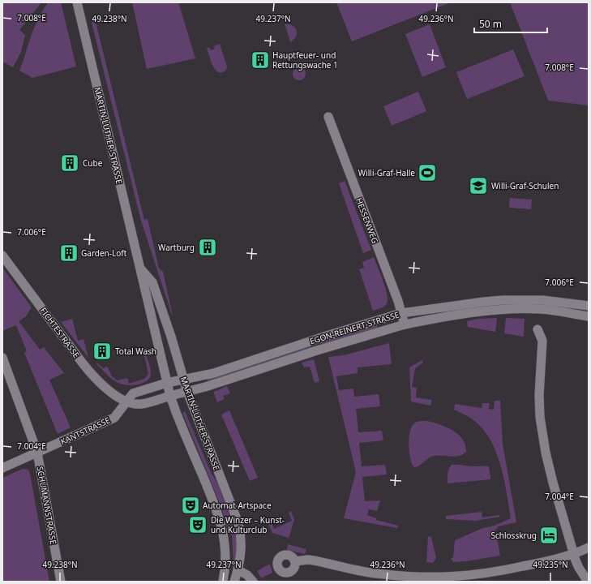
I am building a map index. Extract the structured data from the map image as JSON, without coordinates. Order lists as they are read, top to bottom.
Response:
{
  "streets": {
    "main road": [
      "MARTIN-LUTHER-STRASSE",
      "HESSENWEG",
      "EGON-REINERT-STRASSE",
      "FICHTESTRASSE",
      "KANTSTRASSE",
      "SCHUMANNSTRASSE"
    ]
  },
  "crossings": [
    ["MARTIN-LUTHER-STRASSE", "EGON-REINERT-STRASSE"],
    ["MARTIN-LUTHER-STRASSE", "FICHTESTRASSE"],
    ["HESSENWEG", "EGON-REINERT-STRASSE"],
    ["EGON-REINERT-STRASSE", "FICHTESTRASSE"],
    ["FICHTESTRASSE", "KANTSTRASSE"],
    ["KANTSTRASSE", "SCHUMANNSTRASSE"]
  ],
  "places": {
    "building": [
      "Hauptfeuer- und Rettungswache 1",
      "Cube",
      "Wartburg",
      "Garden-Loft",
      "Total Wash"
    ],
    "sports": ["Willi-Graf-Halle"],
    "school or university": ["Willi-Graf-Schulen"],
    "theatre": ["Automat Artspace", "Die Winzer – Kunst- und Kulturclub"],
    "hotel": ["Schlosskrug"]
  },
  "scale_bar": "50 m",
  "coordinates": [
    "7.008°E",
    "49.238°N",
    "49.237°N",
    "49.236°N",
    "7.006°E",
    "7.004°E",
    "49.235°N"
  ]
}
